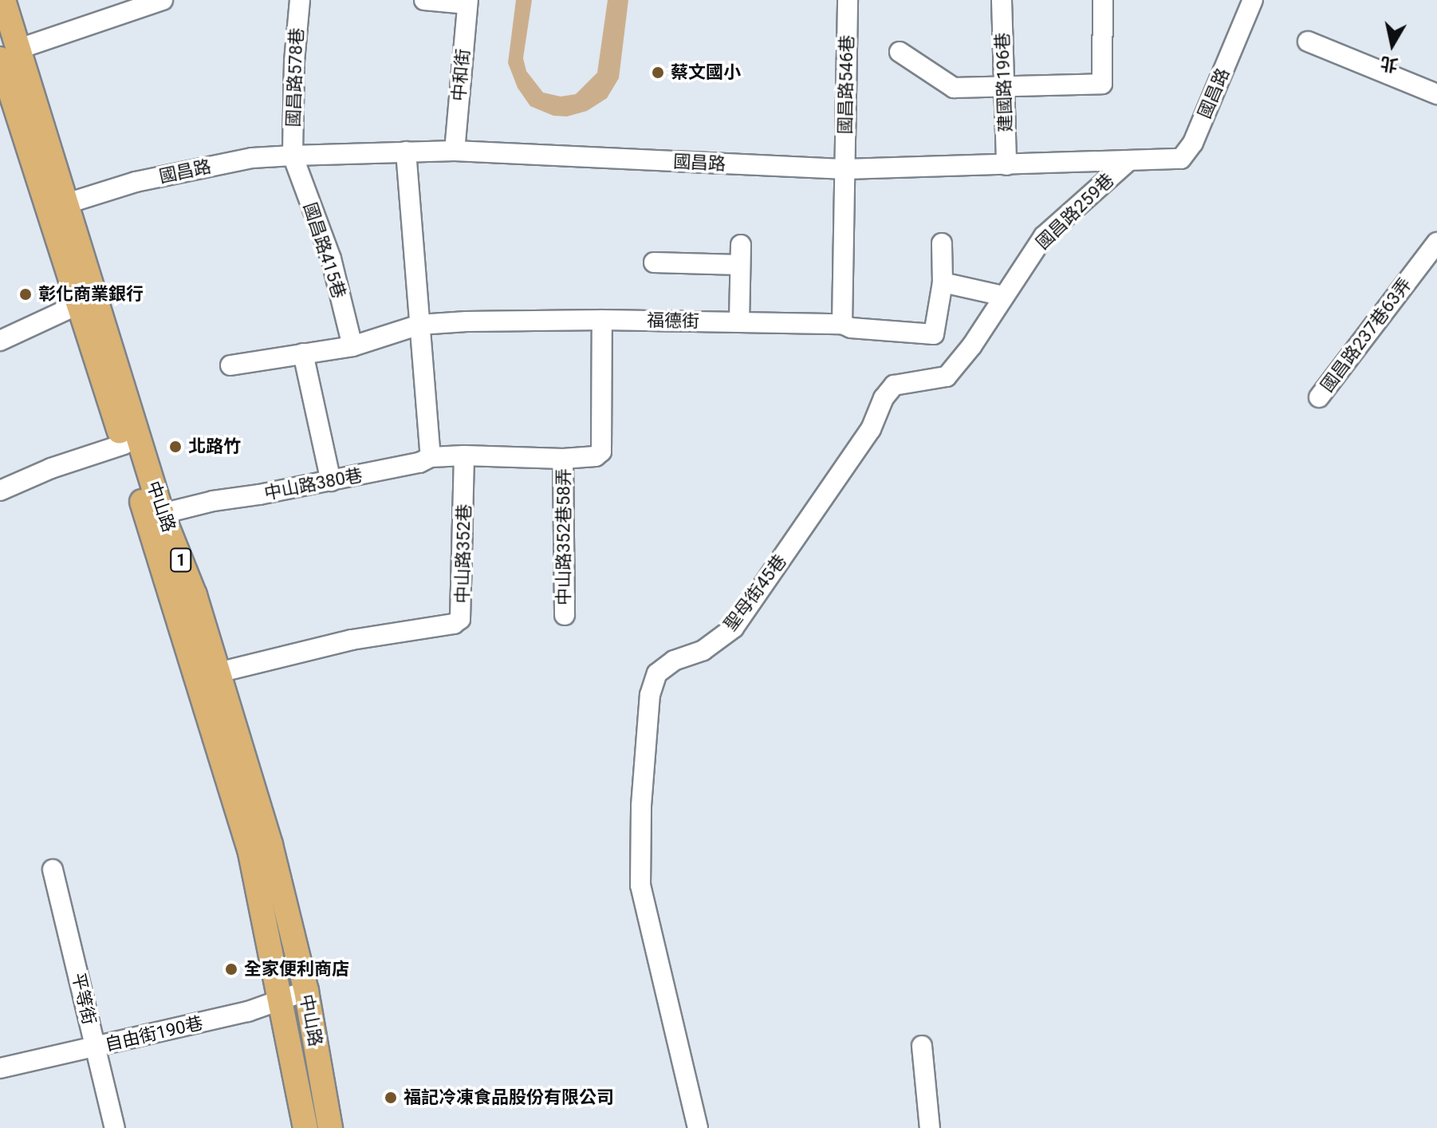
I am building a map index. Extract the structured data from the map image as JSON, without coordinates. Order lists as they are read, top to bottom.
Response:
{
  "streets": {
    "main road": ["中山路", "1"],
    "street": [
      "中和街",
      "國昌路578巷",
      "建國路196巷",
      "國昌路546巷",
      "國昌路",
      "國昌路259巷",
      "國昌路415巷",
      "福德街",
      "國昌路237巷63弄",
      "中山路380巷",
      "中山路352巷58弄",
      "中山路352巷",
      "聖母街45巷",
      "平等街",
      "自由街190巷"
    ]
  },
  "crossings": [
    ["中和街", "國昌路"],
    ["國昌路578巷", "國昌路"],
    ["國昌路578巷", "國昌路415巷"],
    ["建國路196巷", "國昌路"],
    ["國昌路546巷", "國昌路"],
    ["國昌路", "國昌路259巷"],
    ["國昌路", "國昌路415巷"],
    ["國昌路", "中山路"],
    ["國昌路259巷", "聖母街45巷"],
    ["國昌路415巷", "福德街"],
    ["中山路380巷", "中山路"],
    ["中山路380巷", "中山路352巷"],
    ["中山路", "中山路352巷"],
    ["中山路", "自由街190巷"],
    ["平等街", "自由街190巷"]
  ],
  "places": [
    "蔡文國小",
    "彰化商業銀行",
    "北路竹",
    "全家便利商店",
    "福記冷凍食品股份有限公司"
  ],
  "north": "bottom"
}
